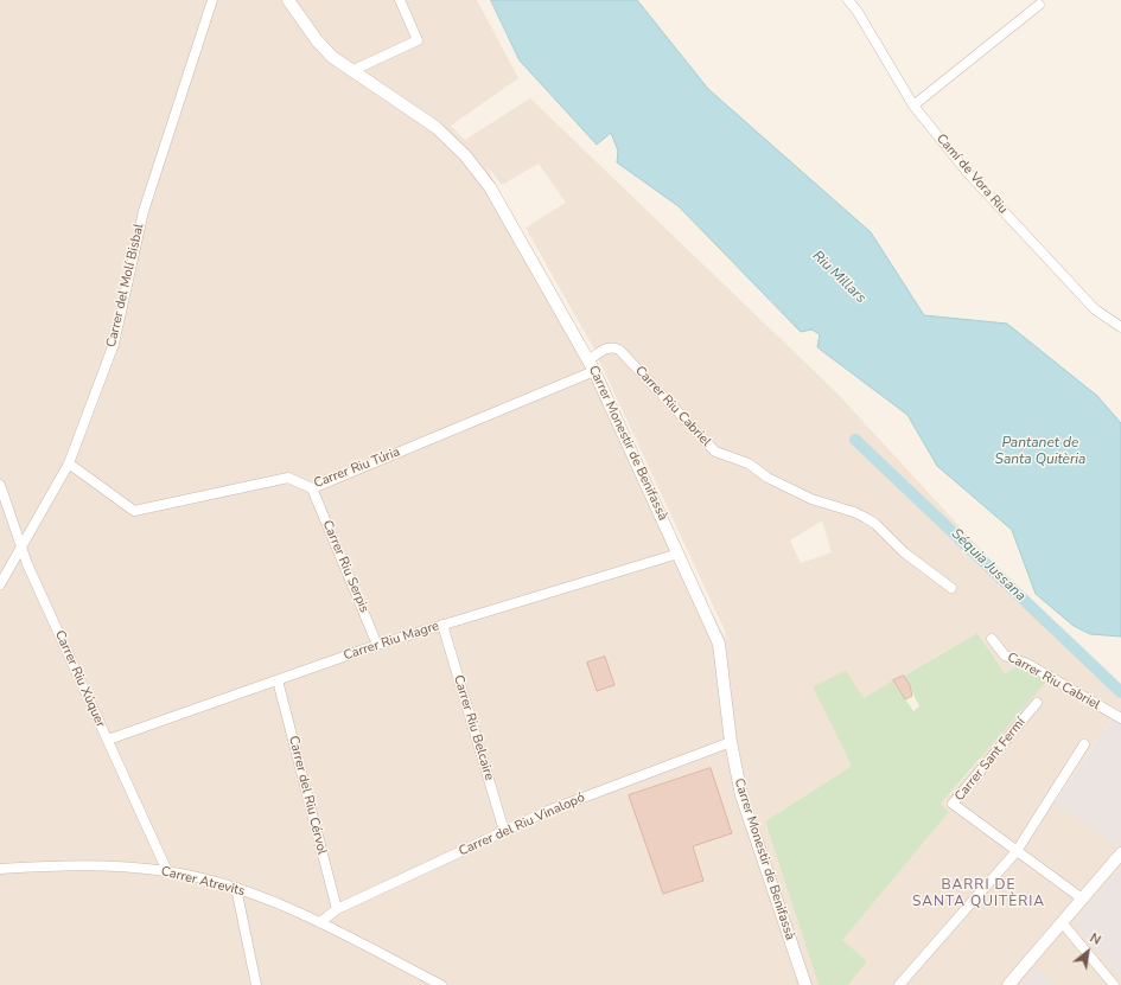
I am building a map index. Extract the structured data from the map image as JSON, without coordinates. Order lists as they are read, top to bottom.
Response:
{
  "streets": {
    "street": [
      "Camí de Vora Riu",
      "Carrer del Molí Bisbal",
      "Carrer Riu Cabriel",
      "Carrer Monestir de Benifassà",
      "Carrer Riu Túria",
      "Carrer Riu Serpis",
      "Carrer Riu Magre",
      "Carrer Riu Xúquer",
      "Carrer Riu Belcaire",
      "Carrer Sant Fermí",
      "Carrer del Riu Cérvol",
      "Carrer del Riu Vinalopó",
      "Carrer Atrevits"
    ]
  },
  "crossings": [
    ["Carrer del Molí Bisbal", "Carrer Riu Túria"],
    ["Carrer del Molí Bisbal", "Carrer Riu Xúquer"],
    ["Carrer Riu Cabriel", "Carrer Monestir de Benifassà"],
    ["Carrer Riu Cabriel", "Carrer Riu Túria"],
    ["Carrer Monestir de Benifassà", "Carrer Riu Túria"],
    ["Carrer Monestir de Benifassà", "Carrer Riu Magre"],
    ["Carrer Monestir de Benifassà", "Carrer del Riu Vinalopó"],
    ["Carrer Riu Túria", "Carrer Riu Serpis"],
    ["Carrer Riu Serpis", "Carrer Riu Magre"],
    ["Carrer Riu Magre", "Carrer Riu Xúquer"],
    ["Carrer Riu Magre", "Carrer Riu Belcaire"],
    ["Carrer Riu Magre", "Carrer del Riu Cérvol"],
    ["Carrer Riu Xúquer", "Carrer Atrevits"],
    ["Carrer Riu Belcaire", "Carrer del Riu Vinalopó"],
    ["Carrer del Riu Cérvol", "Carrer del Riu Vinalopó"],
    ["Carrer del Riu Vinalopó", "Carrer Atrevits"]
  ],
  "districts": ["BARRI DE SANTA QUITÈRIA"],
  "water": ["Riu Millars", "Pantanet de Santa Quitèria", "Séquia Jussana"],
  "north": "top right"
}
